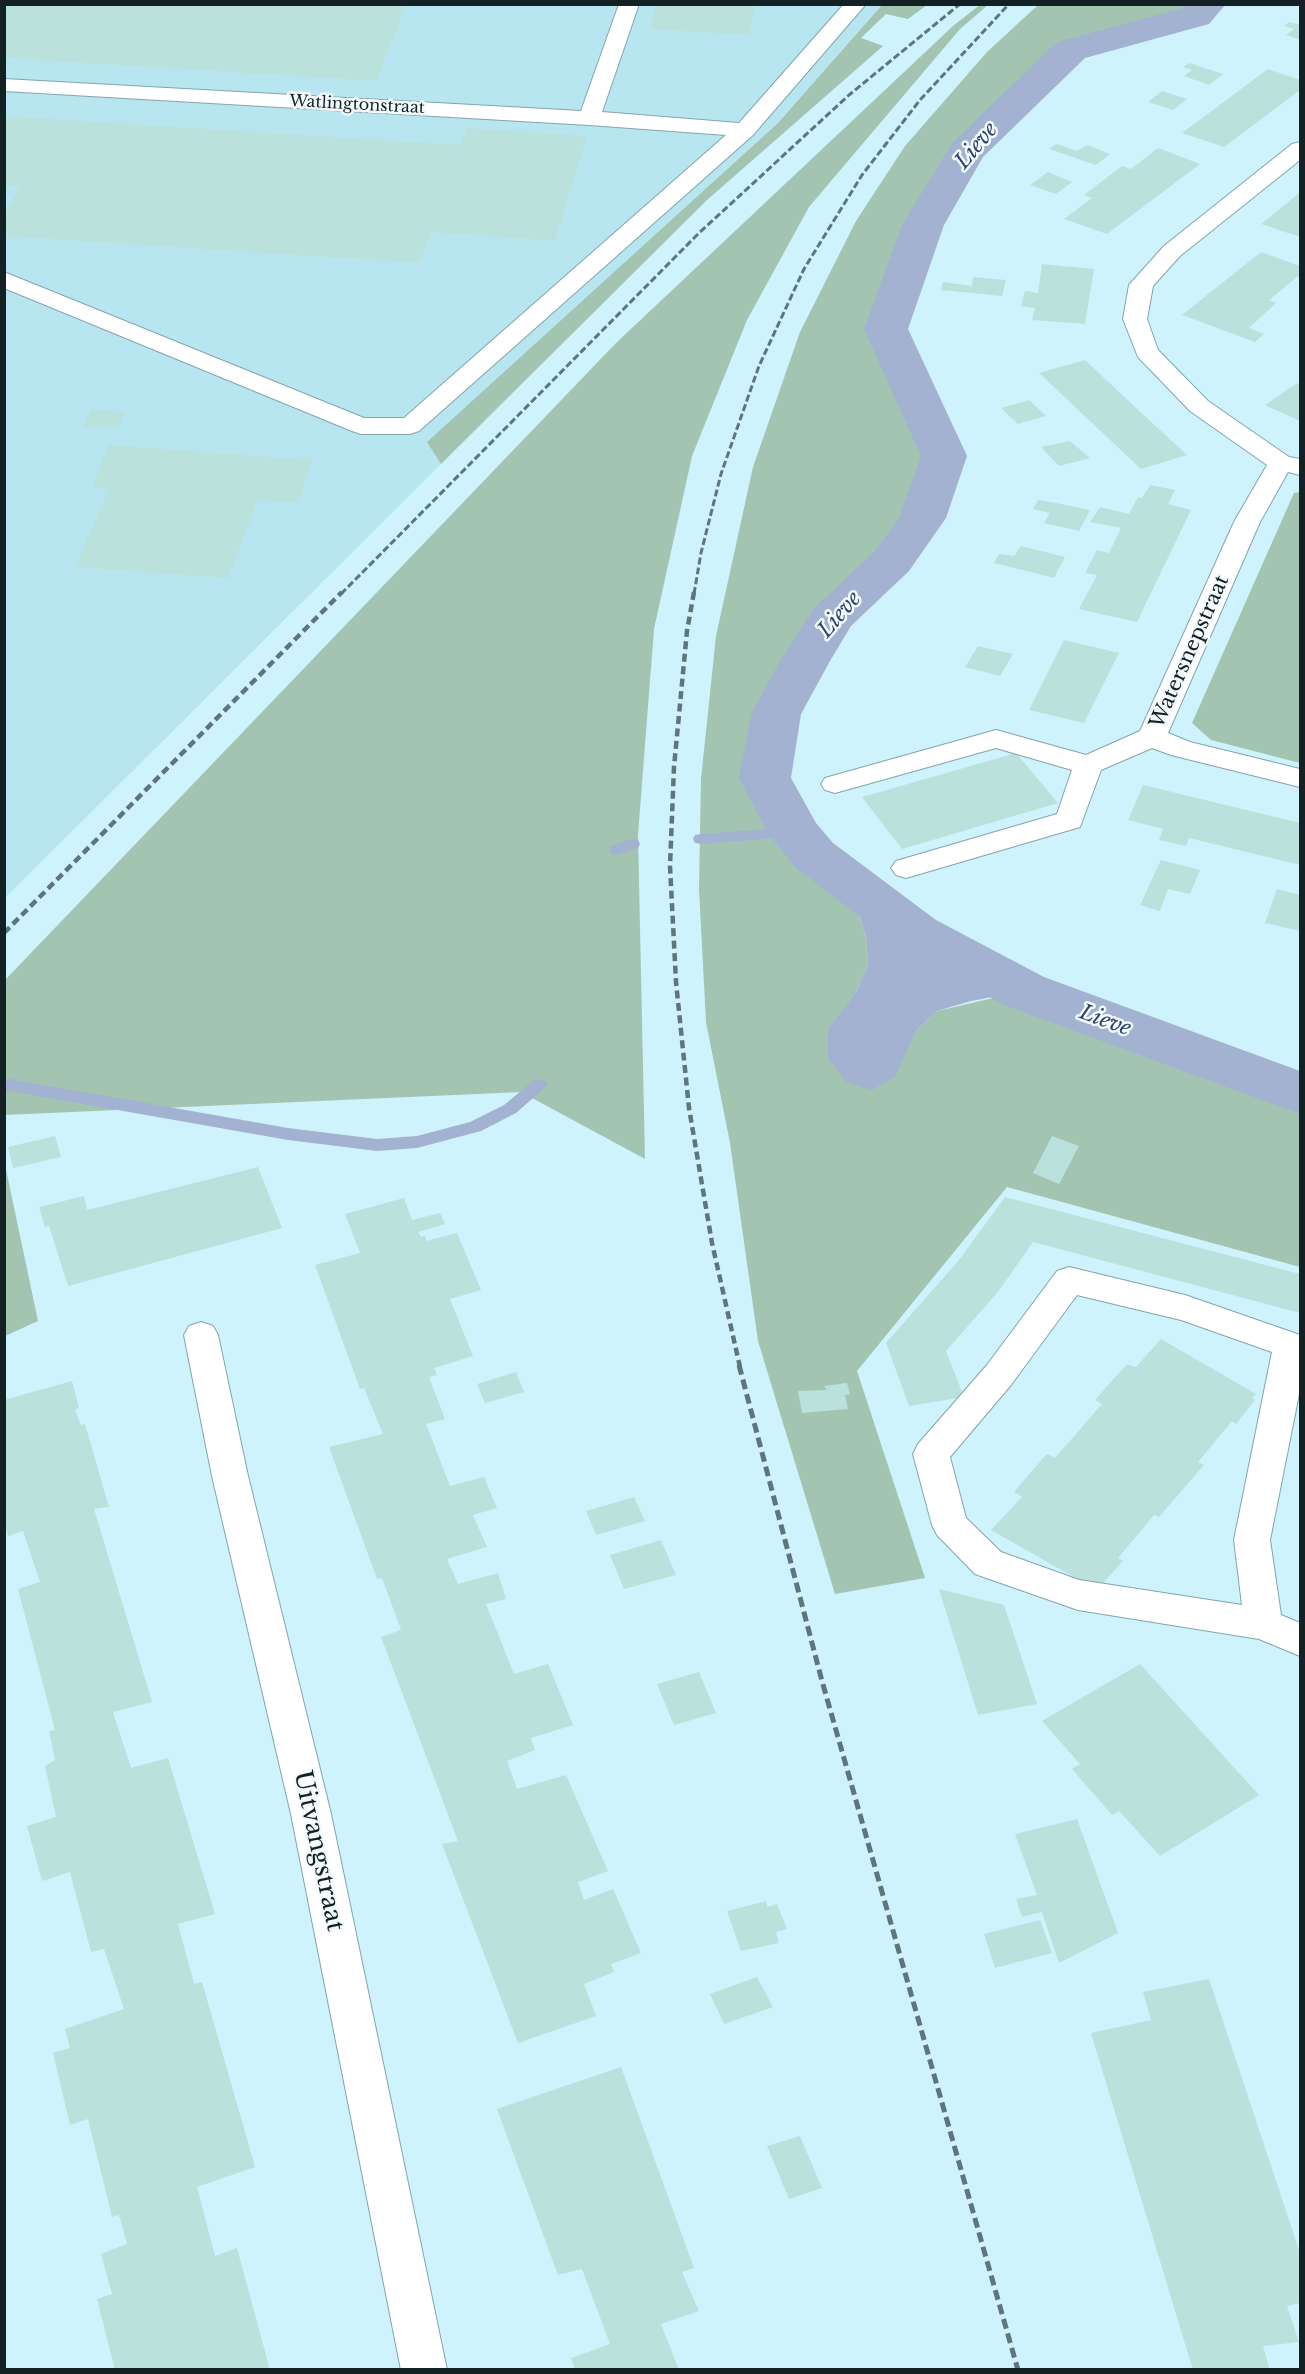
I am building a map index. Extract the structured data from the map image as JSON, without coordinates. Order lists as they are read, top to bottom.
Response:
{
  "streets": {
    "street": ["Watlingtonstraat", "Watersnepstraat", "Uitvangstraat"]
  },
  "water": ["Lieve"]
}
